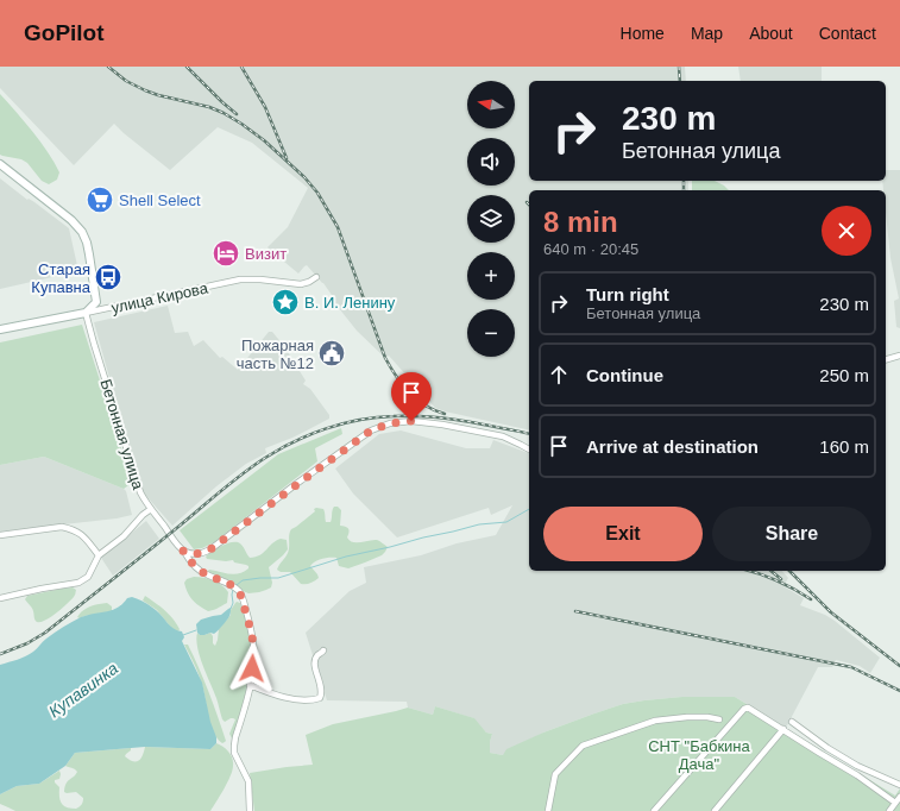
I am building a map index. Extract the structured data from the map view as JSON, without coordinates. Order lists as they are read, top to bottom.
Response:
{
  "streets": {
    "street": ["улица Кирова", "Бетонная улица"]
  },
  "crossings": [
    ["улица Кирова", "Бетонная улица"]
  ],
  "water": ["Купавинка"],
  "parks": ["СНТ \"Бабкина Дача\""],
  "places": {
    "supermarket": ["Shell Select"],
    "hotel": ["Визит"],
    "bus stop": ["Старая Купавна"],
    "place": ["В. И. Ленину"],
    "public building": ["Пожарная часть №12"]
  },
  "north": "left",
  "page": {
    "header": "GoPilot",
    "nav": [
      "Home",
      "Map",
      "About",
      "Contact"
    ],
    "map_buttons": ["+", "−"],
    "turn": ["230 m", "Бетонная улица"],
    "heading": ["8 min", "640 m · 20:45"],
    "list": [
      {
        "name": "Turn right",
        "note": "Бетонная улица",
        "value": "230 m"
      },
      {
        "name": "Continue",
        "value": "250 m"
      },
      {
        "name": "Arrive at destination",
        "value": "160 m"
      }
    ],
    "buttons": ["Exit", "Share"]
  }
}
